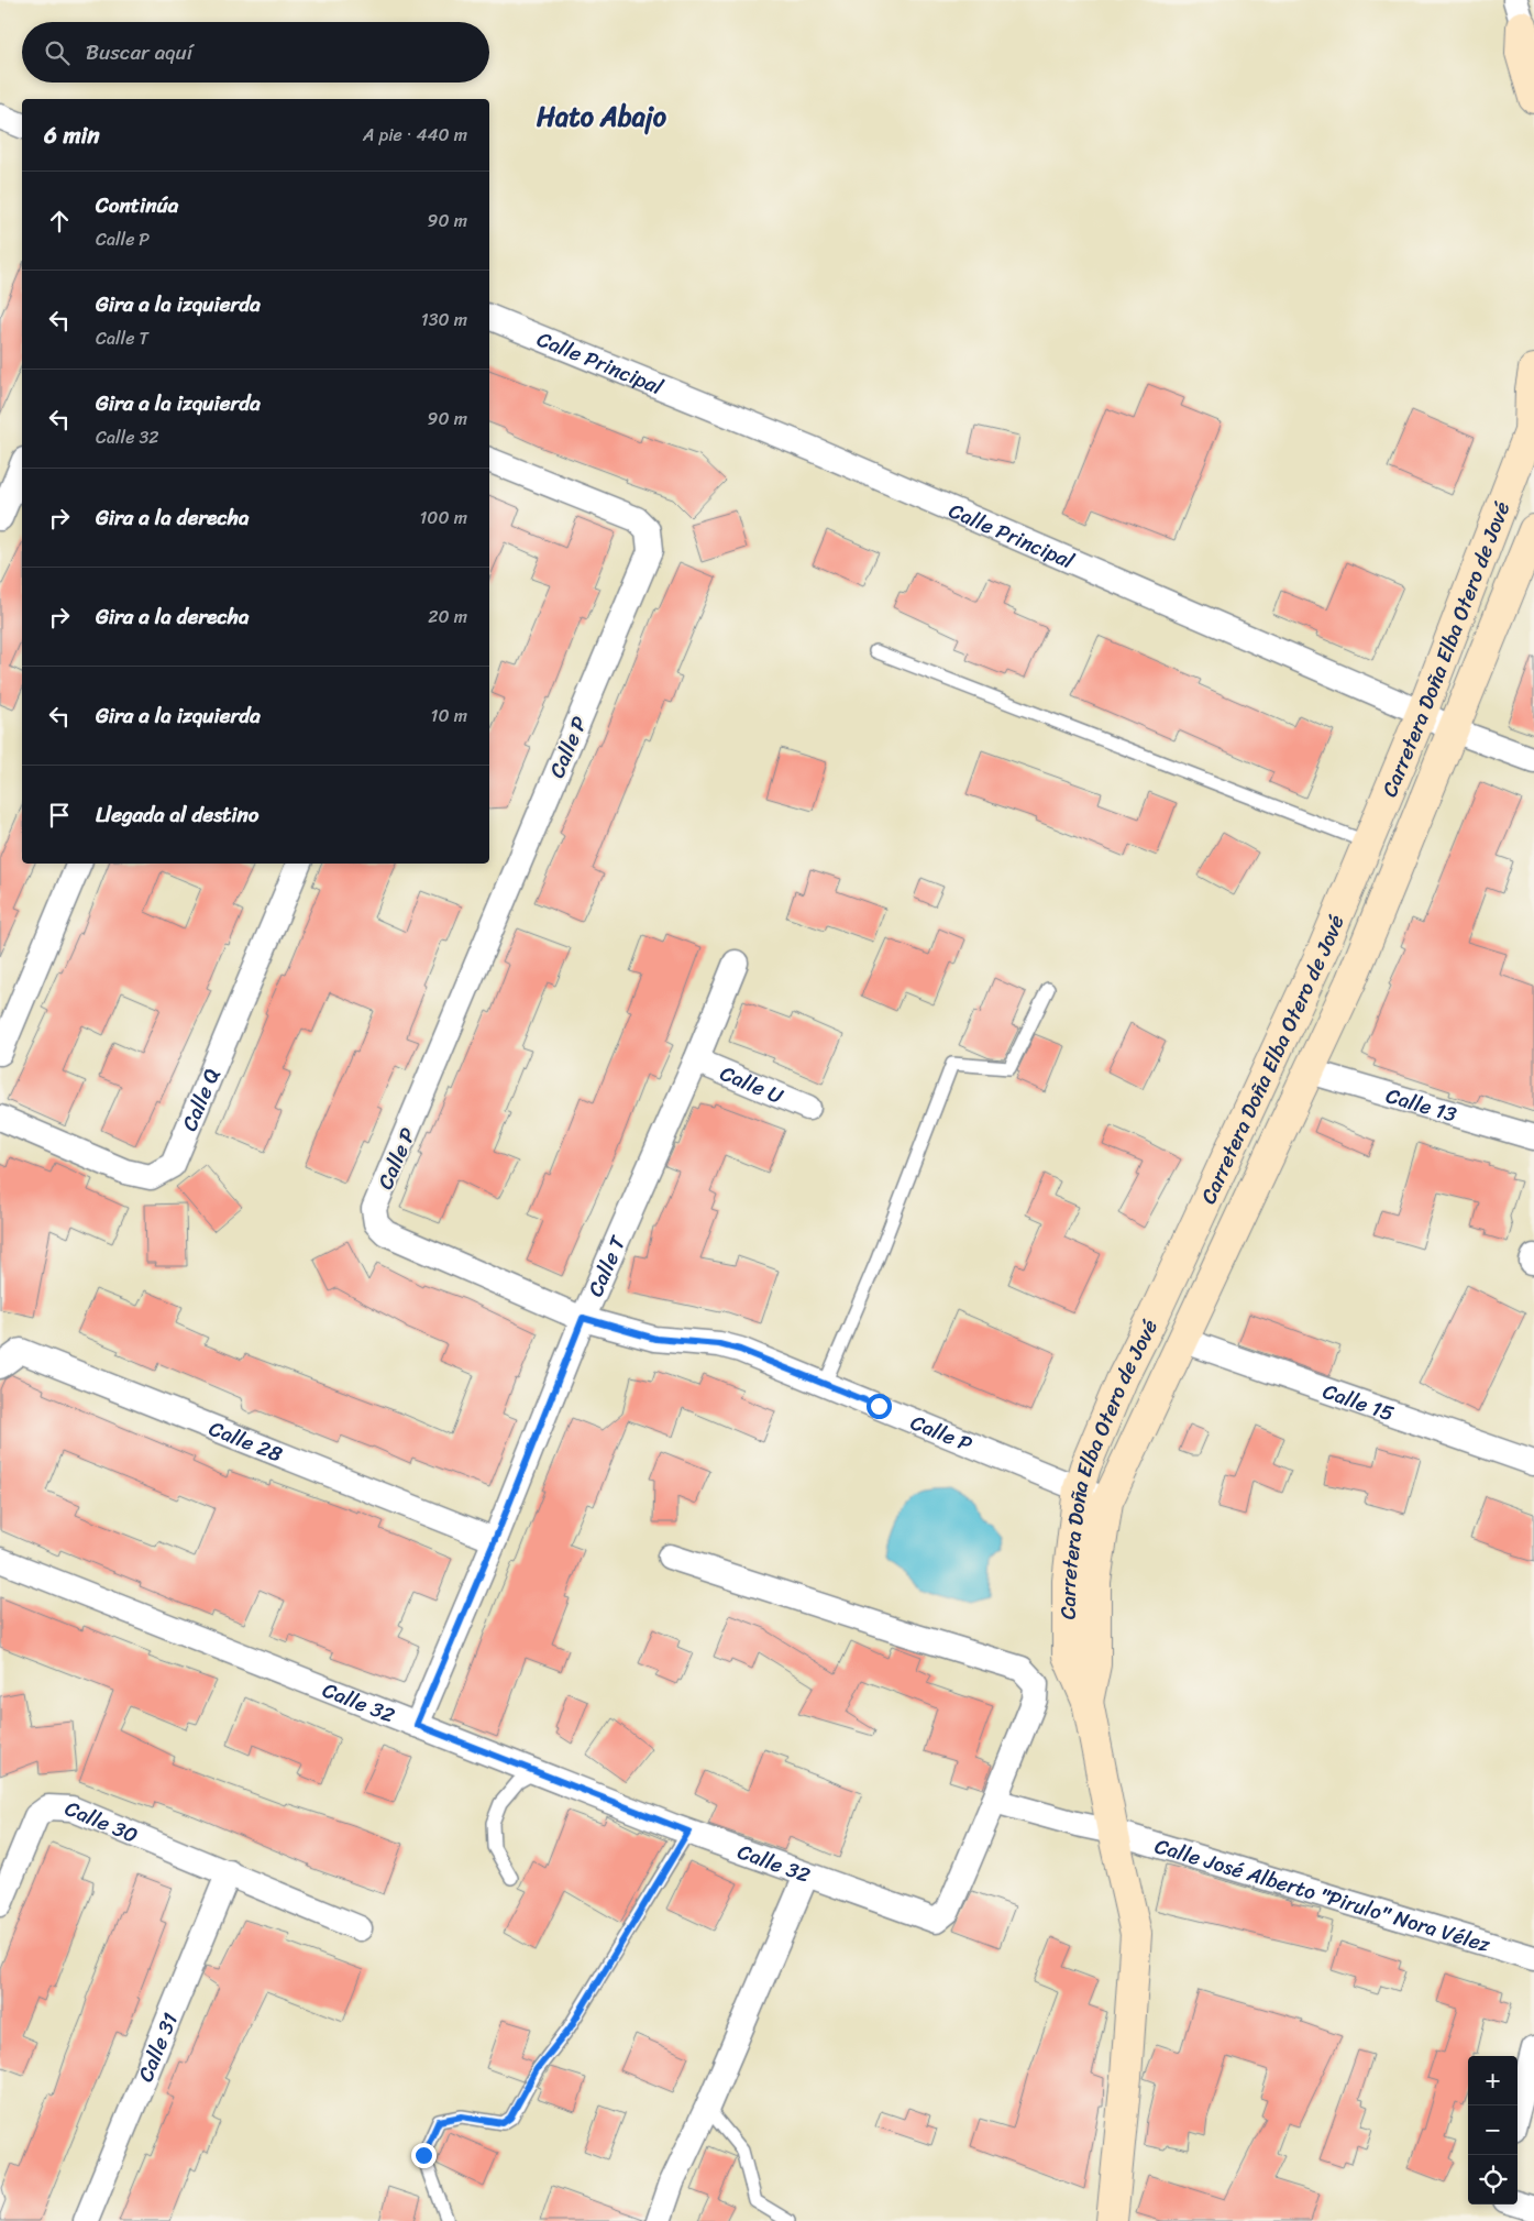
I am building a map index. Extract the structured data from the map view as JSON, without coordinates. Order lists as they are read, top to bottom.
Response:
{
  "streets": {
    "street": [
      "Calle Principal",
      "Carretera Doña Elba Otero de Jové",
      "Calle P",
      "Calle U",
      "Calle Q",
      "Calle 13",
      "Calle T",
      "Calle 15",
      "Calle 28",
      "Calle 32",
      "Calle 30",
      "Calle José Alberto \"Pirulo\" Nora Vélez",
      "Calle 31"
    ]
  },
  "crossings": [
    ["Calle Principal", "Carretera Doña Elba Otero de Jové"],
    ["Carretera Doña Elba Otero de Jové", "Calle P"],
    ["Carretera Doña Elba Otero de Jové", "Calle 13"],
    ["Carretera Doña Elba Otero de Jové", "Calle 15"],
    ["Carretera Doña Elba Otero de Jové", "Calle José Alberto \"Pirulo\" Nora Vélez"],
    ["Calle P", "Calle T"],
    ["Calle U", "Calle T"],
    ["Calle T", "Calle 28"],
    ["Calle T", "Calle 32"],
    ["Calle 32", "Calle José Alberto \"Pirulo\" Nora Vélez"],
    ["Calle 30", "Calle 31"]
  ],
  "districts": ["Hato Abajo"],
  "page": {
    "search": "Buscar aquí",
    "heading": ["6 min", "A pie · 440 m"],
    "list": [
      ["Continúa", "Calle P", "90 m"],
      ["Gira a la izquierda", "Calle T", "130 m"],
      ["Gira a la izquierda", "Calle 32", "90 m"],
      ["Gira a la derecha", "100 m"],
      ["Gira a la derecha", "20 m"],
      ["Gira a la izquierda", "10 m"],
      "Llegada al destino"
    ],
    "map_buttons": ["+", "−"]
  }
}
